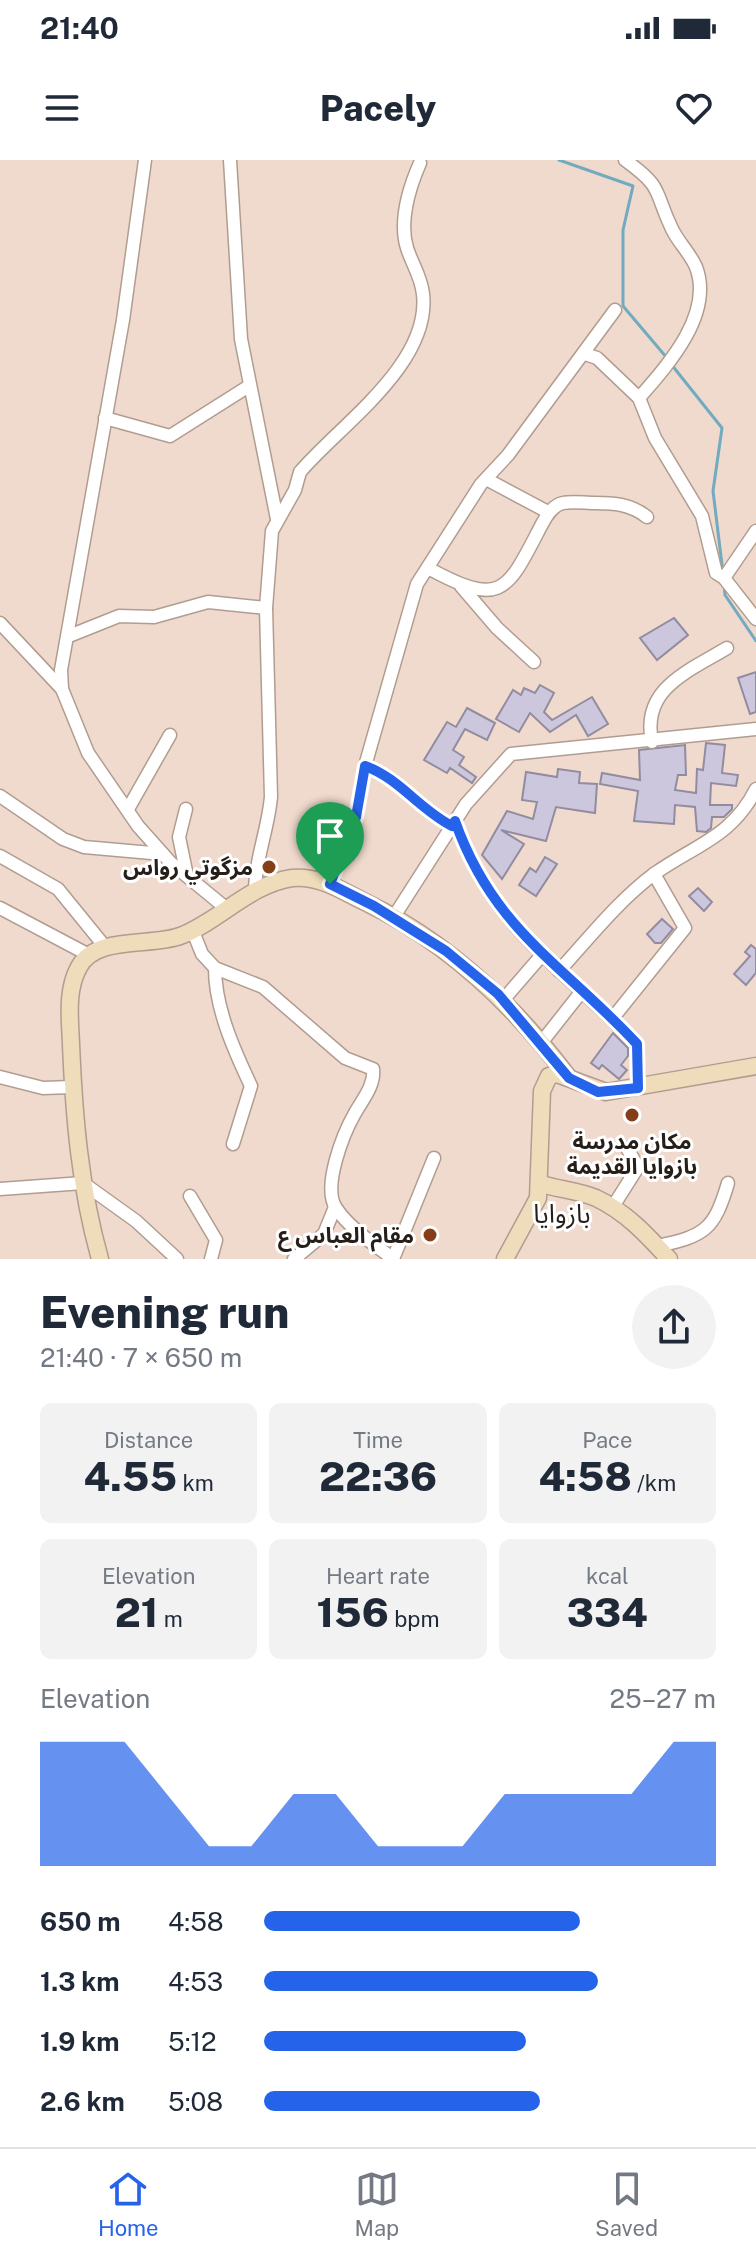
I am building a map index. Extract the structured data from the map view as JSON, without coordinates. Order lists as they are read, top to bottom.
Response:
{
  "districts": ["بازوایا"],
  "places": ["مزگوتي رواس", "مكان مدرسة بازوايا القديمة", "مقام العباس ع"],
  "page": {
    "status": "21:40",
    "header": "Pacely",
    "heading": ["Evening run", "21:40 · 7 × 650 m"],
    "stats": [
      ["Distance", "4.55 km"],
      ["Time", "22:36"],
      ["Pace", "4:58 /km"],
      ["Elevation", "21 m"],
      ["Heart rate", "156 bpm"],
      ["kcal", "334"]
    ],
    "chart": ["Elevation", "25–27 m"],
    "list": [
      {
        "name": "650 m",
        "note": "4:58"
      },
      {
        "name": "1.3 km",
        "note": "4:53"
      },
      {
        "name": "1.9 km",
        "note": "5:12"
      },
      {
        "name": "2.6 km",
        "note": "5:08"
      }
    ],
    "tabs": ["Home", "Map", "Saved"]
  }
}
